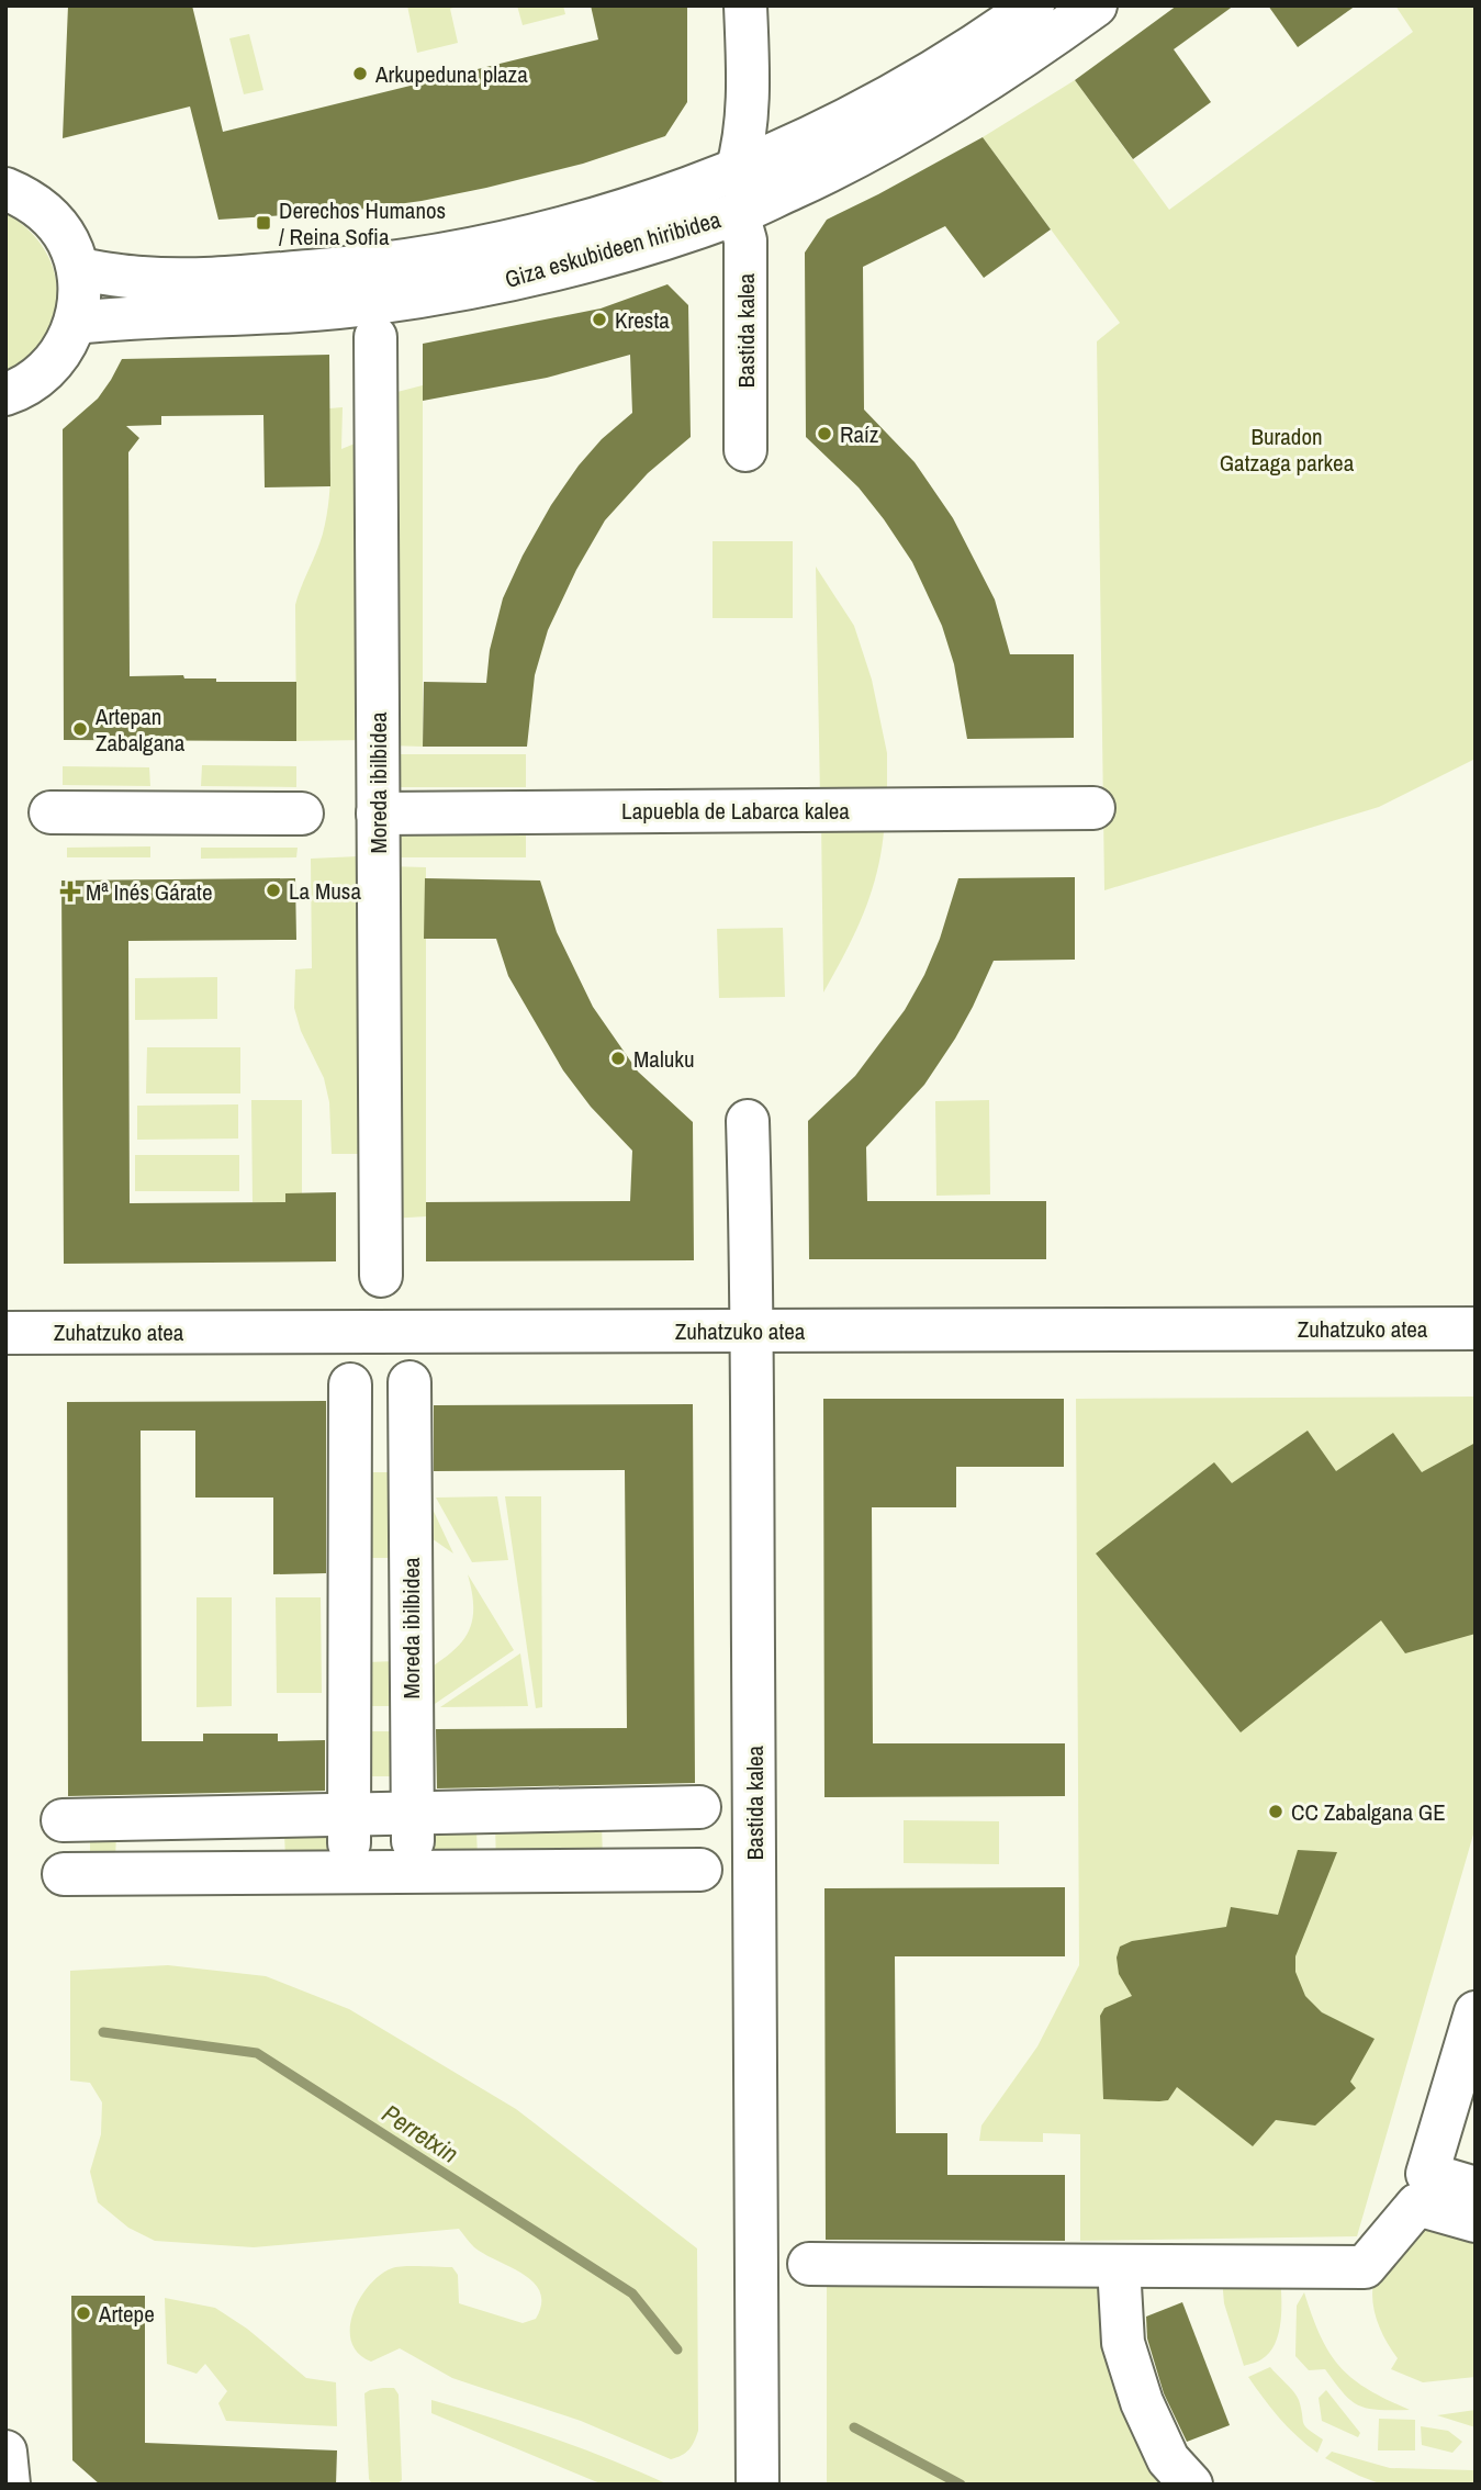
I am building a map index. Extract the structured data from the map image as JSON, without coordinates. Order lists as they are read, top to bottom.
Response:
{
  "streets": {
    "street": [
      "Giza eskubideen hiribidea",
      "Bastida kalea",
      "Moreda ibilbidea",
      "Lapuebla de Labarca kalea",
      "Zuhatzuko atea"
    ]
  },
  "crossings": [
    ["Giza eskubideen hiribidea", "Bastida kalea"],
    ["Bastida kalea", "Zuhatzuko atea"],
    ["Moreda ibilbidea", "Lapuebla de Labarca kalea"]
  ],
  "water": ["Perretxin"],
  "parks": ["Buradon Gatzaga parkea"],
  "places": {
    "other": [
      "Arkupeduna plaza",
      "Kresta",
      "Raíz",
      "Artepan Zabalgana",
      "La Musa",
      "Maluku",
      "CC Zabalgana GE",
      "Artepe"
    ],
    "transit": ["Derechos Humanos / Reina Sofia"],
    "health": ["Mª Inés Gárate"]
  }
}
